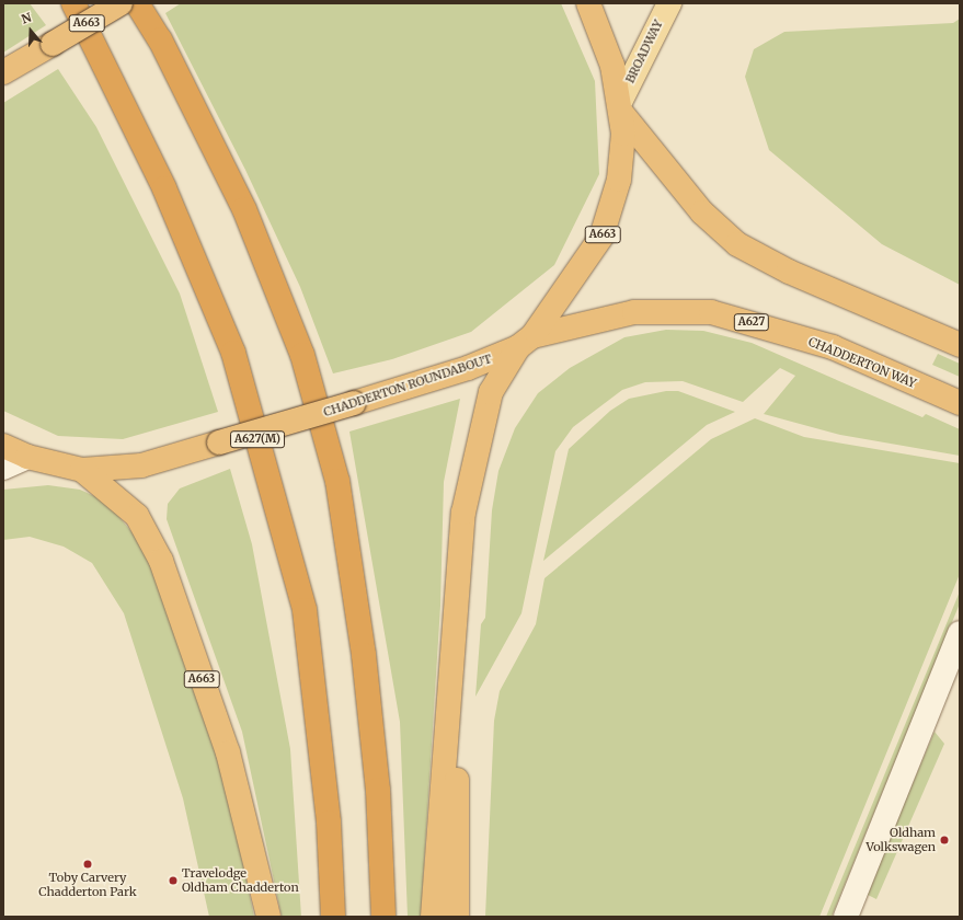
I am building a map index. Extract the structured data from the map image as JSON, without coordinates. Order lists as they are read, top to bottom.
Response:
{
  "streets": {
    "highway": [
      "A663",
      "A627",
      "CHADDERTON WAY",
      "CHADDERTON ROUNDABOUT",
      "A627(M)"
    ],
    "main road": ["BROADWAY"]
  },
  "crossings": [
    ["A663", "BROADWAY"],
    ["A663", "CHADDERTON WAY"],
    ["A663", "CHADDERTON ROUNDABOUT"],
    ["CHADDERTON WAY", "CHADDERTON ROUNDABOUT"]
  ],
  "places": ["Oldham Volkswagen", "Toby Carvery Chadderton Park", "Travelodge Oldham Chadderton"],
  "north": "top"
}
